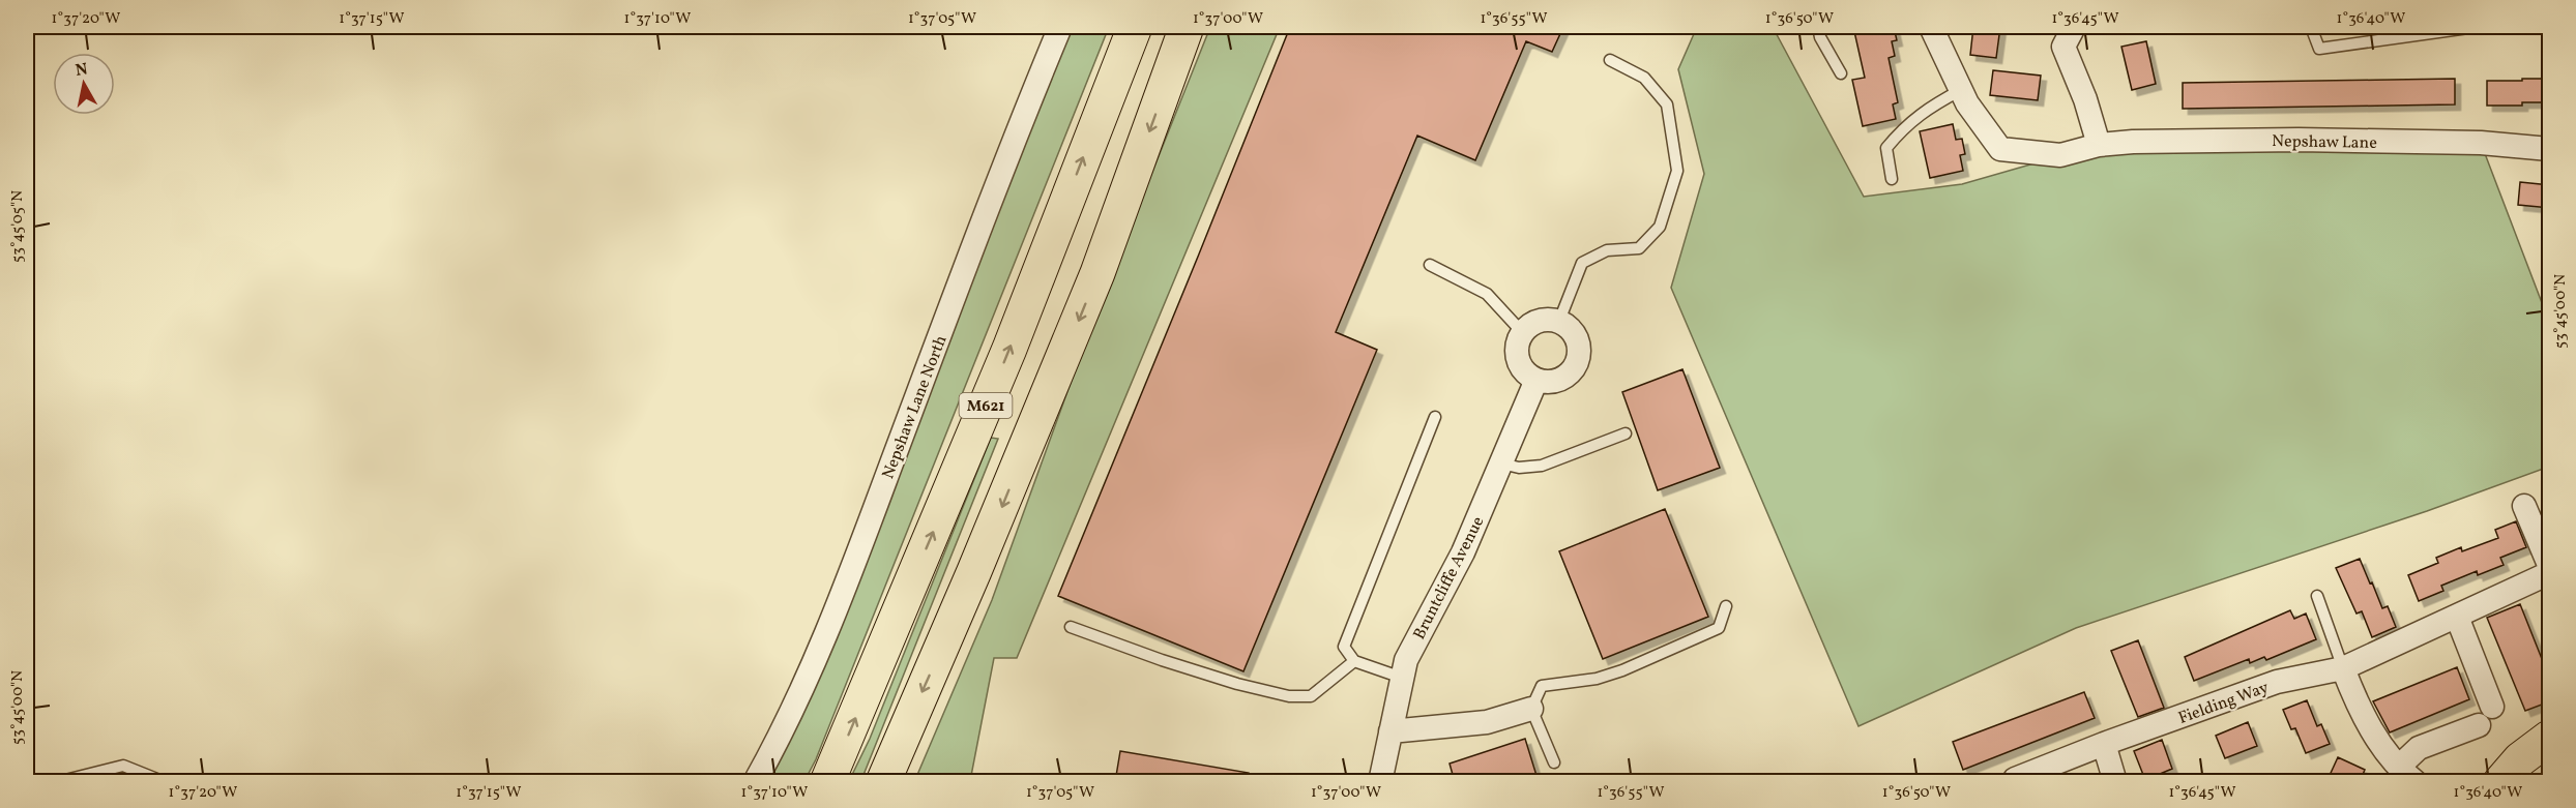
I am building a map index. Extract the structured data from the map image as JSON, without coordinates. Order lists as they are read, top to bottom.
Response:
{
  "streets": {
    "main road": ["M621"],
    "street": [
      "Nepshaw Lane",
      "Nepshaw Lane North",
      "Bruntcliffe Avenue",
      "Fielding Way"
    ]
  },
  "north": "top",
  "coordinates": [
    "1°37'20\"W",
    "1°37'15\"W",
    "1°37'10\"W",
    "1°37'05\"W",
    "1°37'00\"W",
    "1°36'55\"W",
    "1°36'50\"W",
    "1°36'45\"W",
    "1°36'40\"W",
    "53°45'05\"N",
    "53°45'00\"N"
  ]
}
